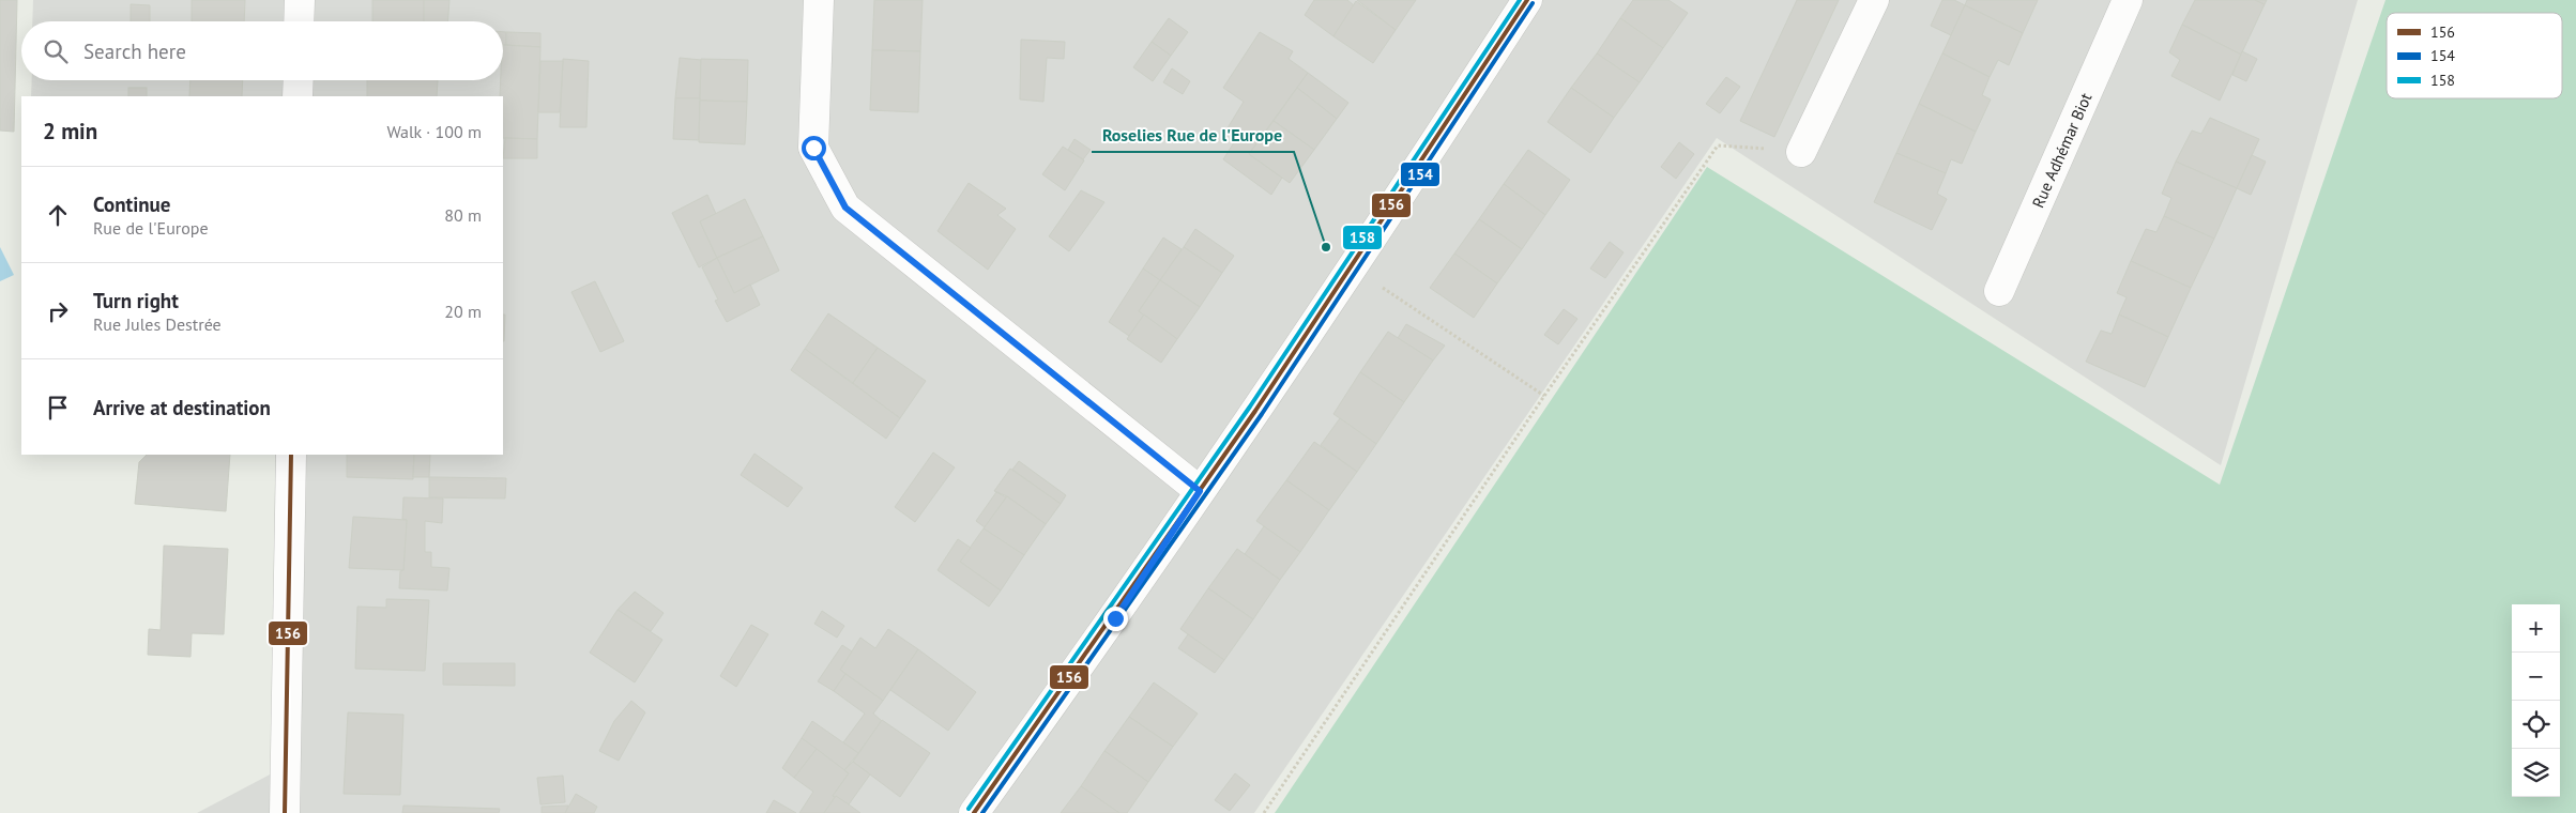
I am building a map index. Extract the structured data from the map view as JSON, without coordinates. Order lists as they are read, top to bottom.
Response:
{
  "streets": {
    "street": ["Rue Adhémar Biot"]
  },
  "places": ["Roselies Rue de l'Europe"],
  "lines": ["transit line 156", "transit line 158", "transit line 154"],
  "legend": ["156", "154", "158"],
  "page": {
    "search": "Search here",
    "heading": ["2 min", "Walk · 100 m"],
    "list": [
      ["Continue", "Rue de l'Europe", "80 m"],
      ["Turn right", "Rue Jules Destrée", "20 m"],
      "Arrive at destination"
    ],
    "map_buttons": ["+", "−"]
  }
}
